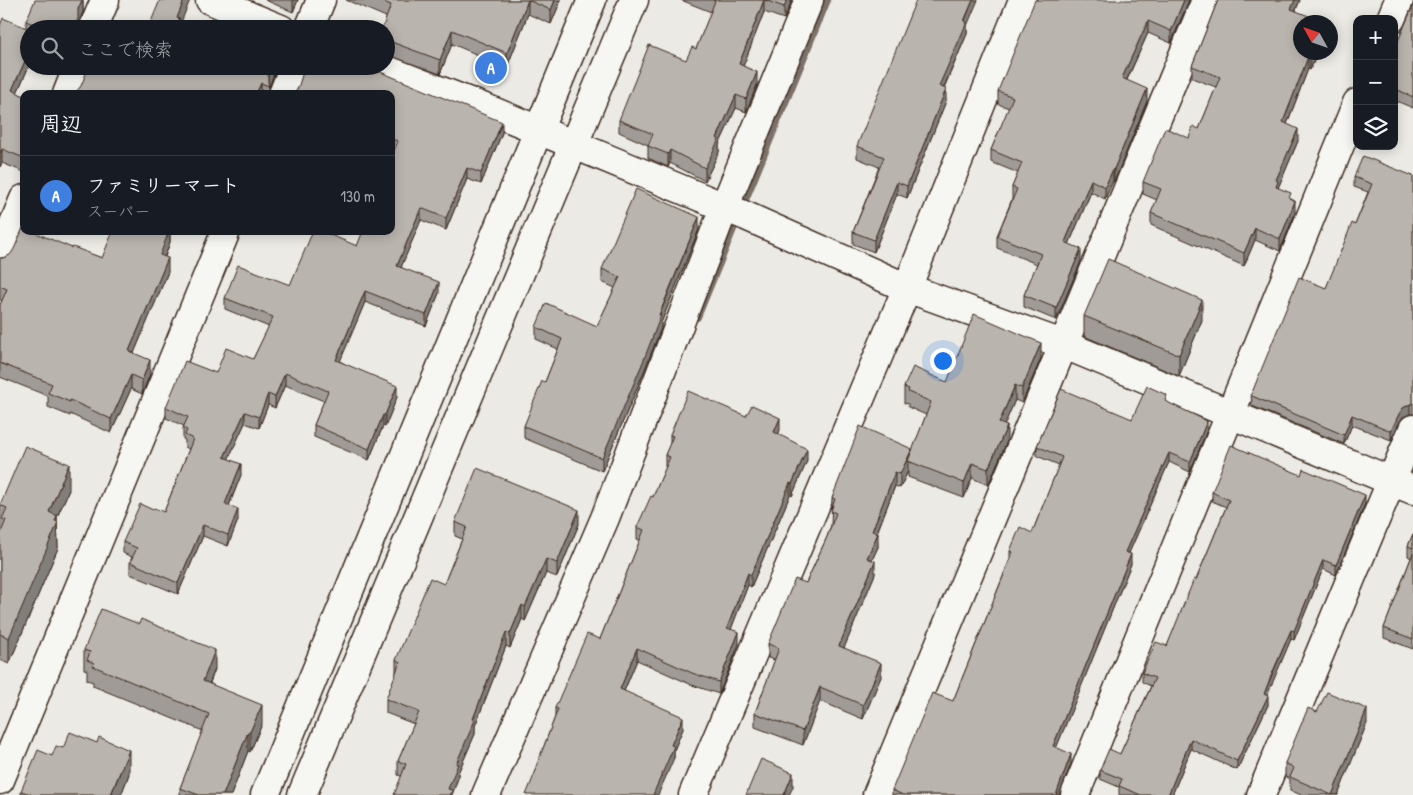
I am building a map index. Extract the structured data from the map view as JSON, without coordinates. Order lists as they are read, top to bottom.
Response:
{
  "north": "top left",
  "page": {
    "map_buttons": ["+", "−"],
    "search": "ここで検索",
    "pins": "A",
    "heading": "周辺",
    "list": [
      {
        "mark": "A",
        "name": "ファミリーマート",
        "note": "スーパー",
        "value": "130 m"
      }
    ]
  }
}
